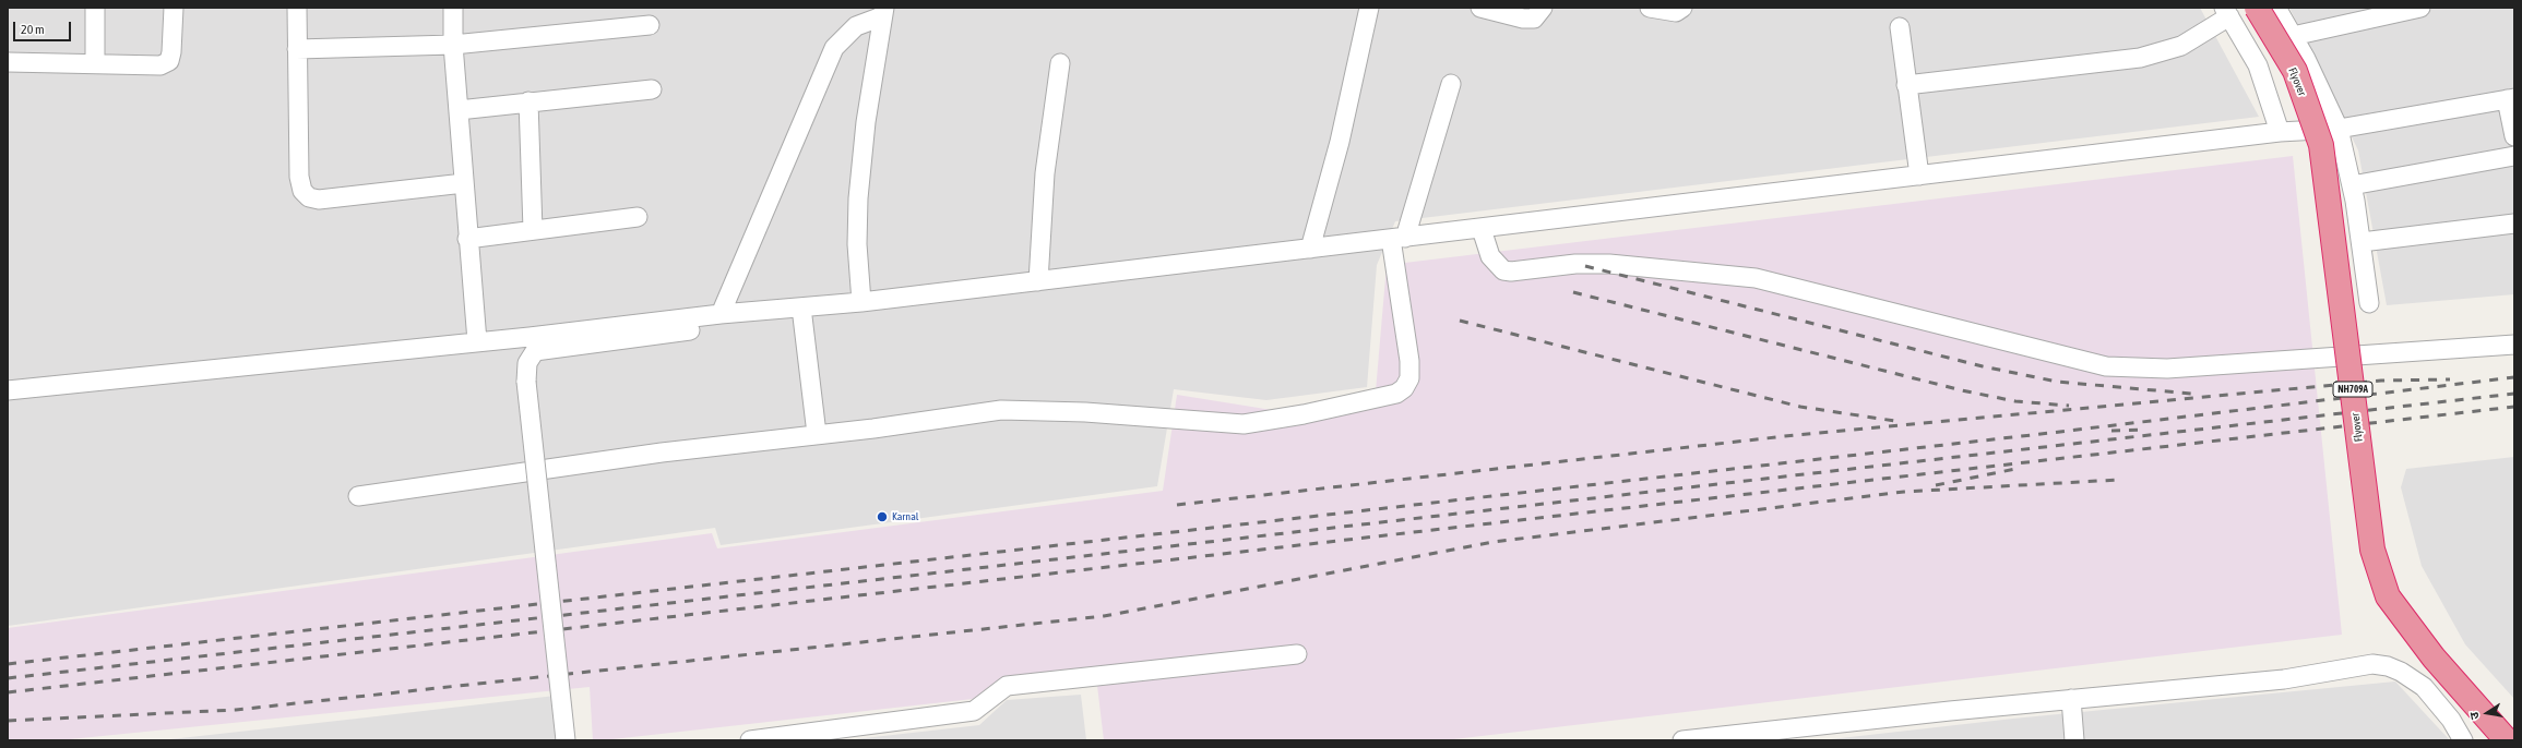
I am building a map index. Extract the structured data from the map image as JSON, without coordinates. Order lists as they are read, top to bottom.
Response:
{
  "streets": {
    "highway": ["Flyover", "NH709A"]
  },
  "places": ["Karnal"],
  "scale_bar": "20 m",
  "north": "left"
}
